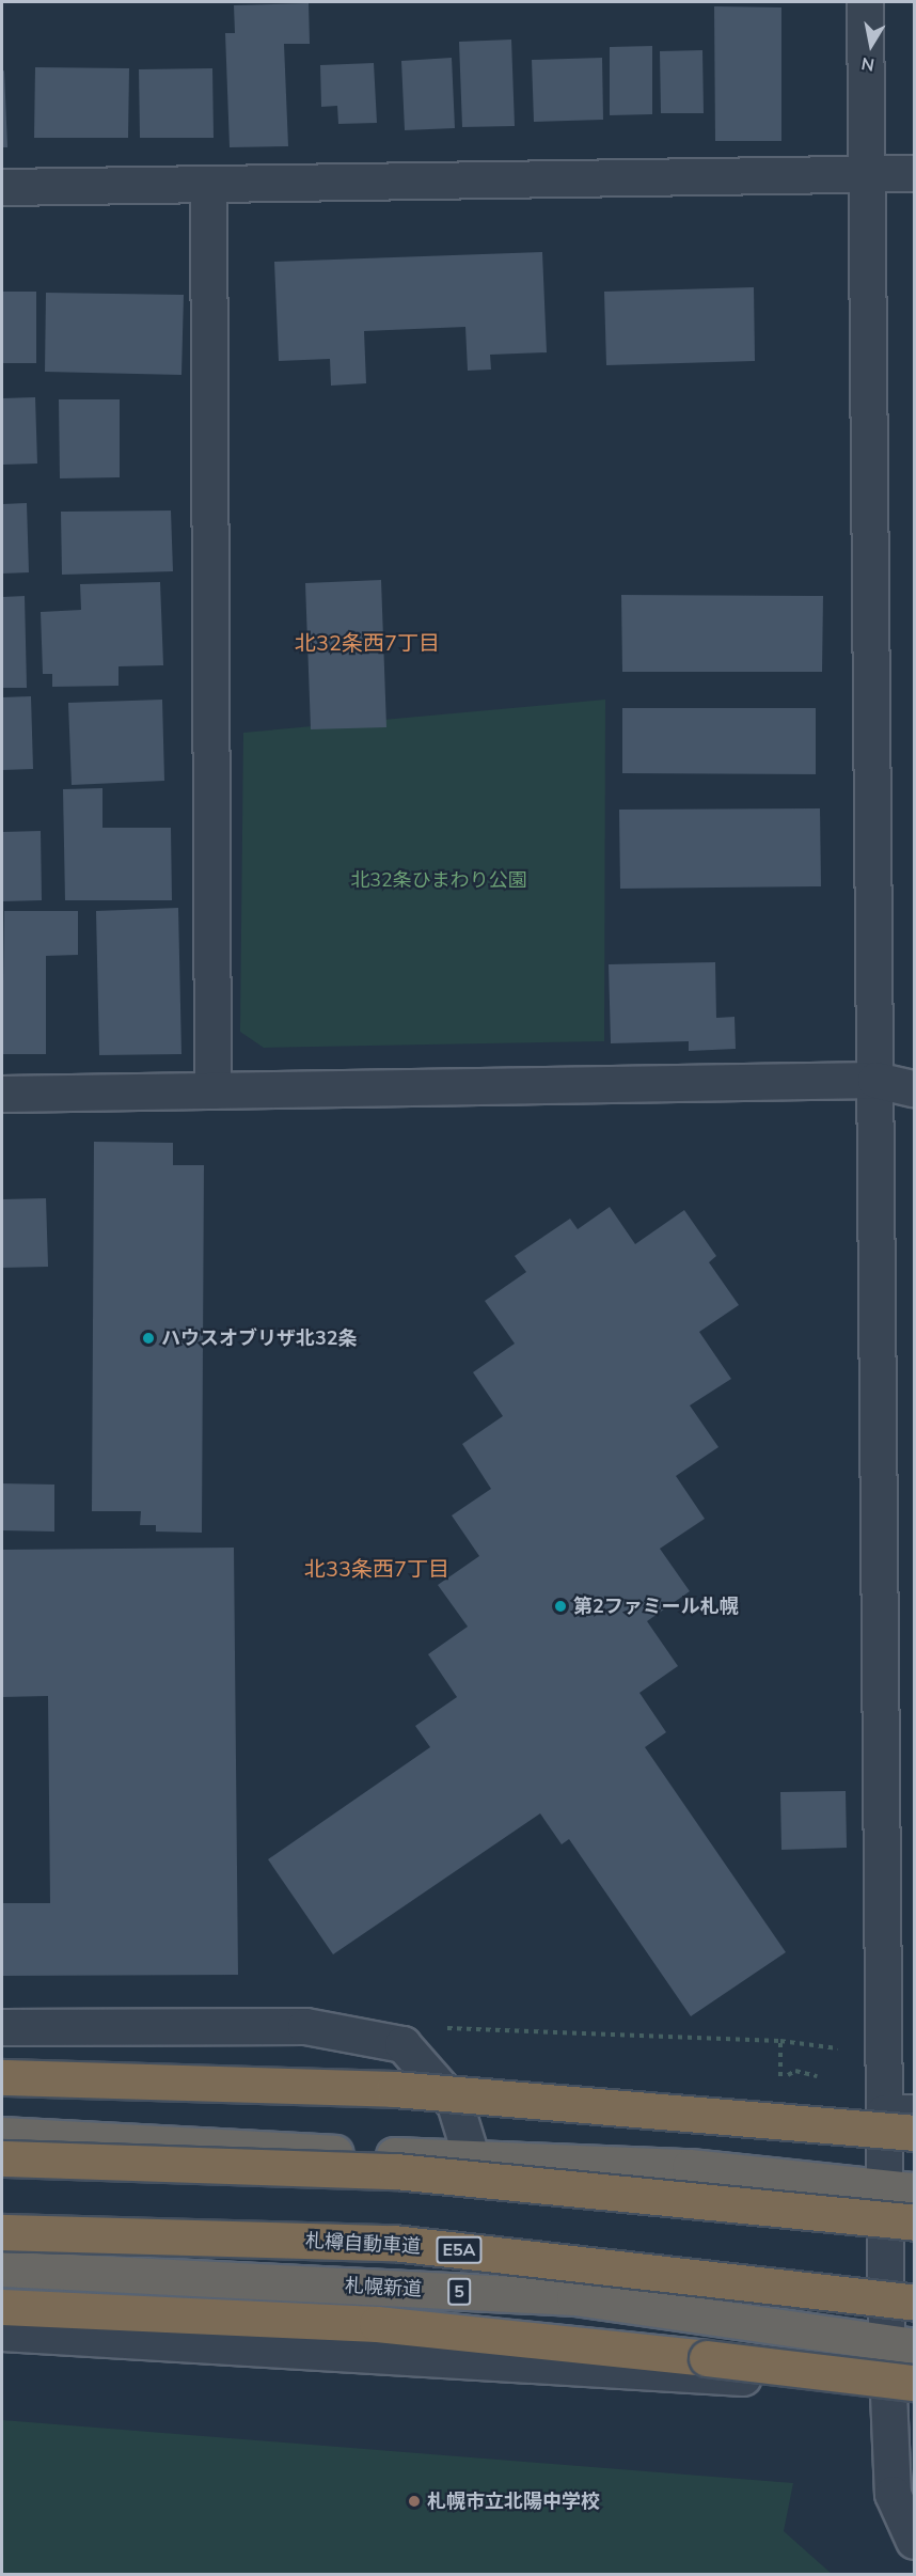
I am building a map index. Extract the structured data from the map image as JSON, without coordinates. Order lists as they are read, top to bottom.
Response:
{
  "streets": {
    "highway": [
      "札樽自動車道",
      "E5A",
      "札幌新道",
      "5"
    ]
  },
  "districts": ["北32条西7丁目", "北33条西7丁目"],
  "parks": ["北32条ひまわり公園"],
  "places": ["ハウスオブリザ北32条", "第2ファミール札幌", "札幌市立北陽中学校"],
  "north": "bottom"
}
